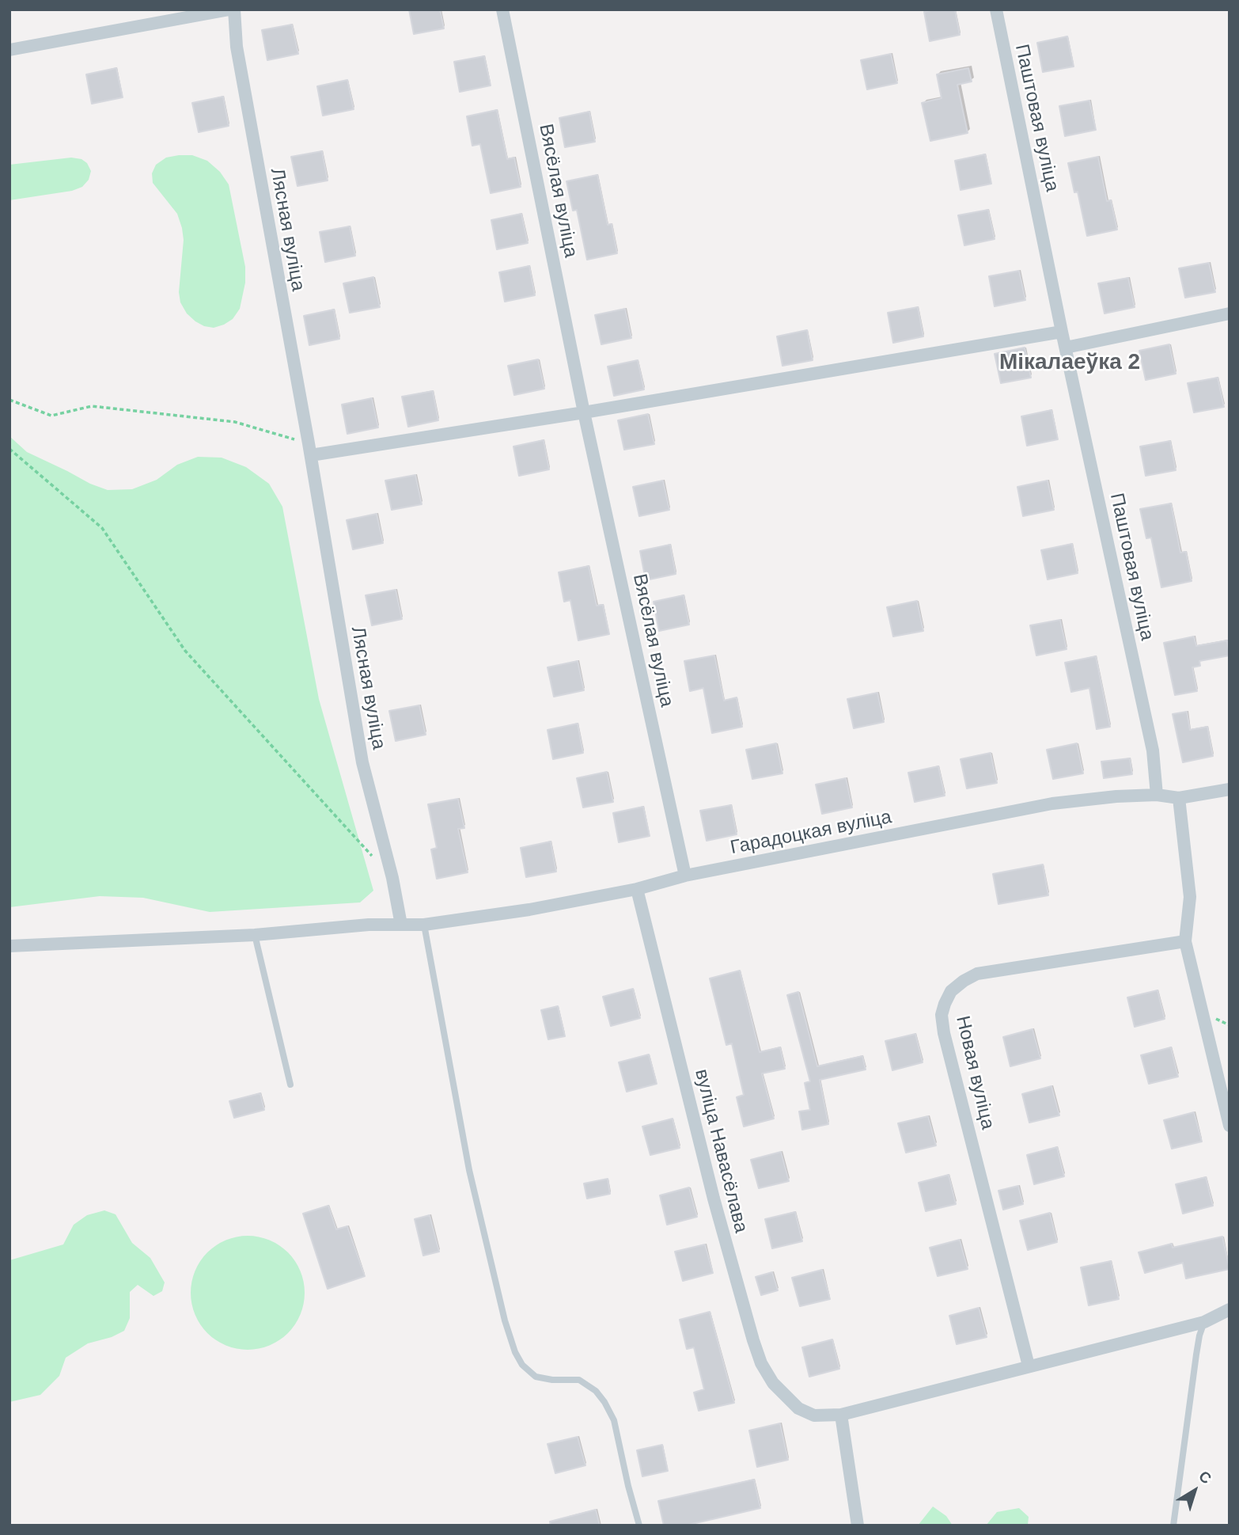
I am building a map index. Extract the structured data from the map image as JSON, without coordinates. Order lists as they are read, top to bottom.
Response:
{
  "streets": {
    "street": [
      "Паштовая вуліца",
      "Вясёлая вуліца",
      "Лясная вуліца",
      "Гарадоцкая вуліца",
      "Новая вуліца",
      "вуліца Навасёлава"
    ]
  },
  "crossings": [
    ["Паштовая вуліца", "Гарадоцкая вуліца"],
    ["Вясёлая вуліца", "Гарадоцкая вуліца"],
    ["Лясная вуліца", "Гарадоцкая вуліца"],
    ["Гарадоцкая вуліца", "вуліца Навасёлава"]
  ],
  "districts": ["Мікалаеўка 2"],
  "north": "top right"
}
